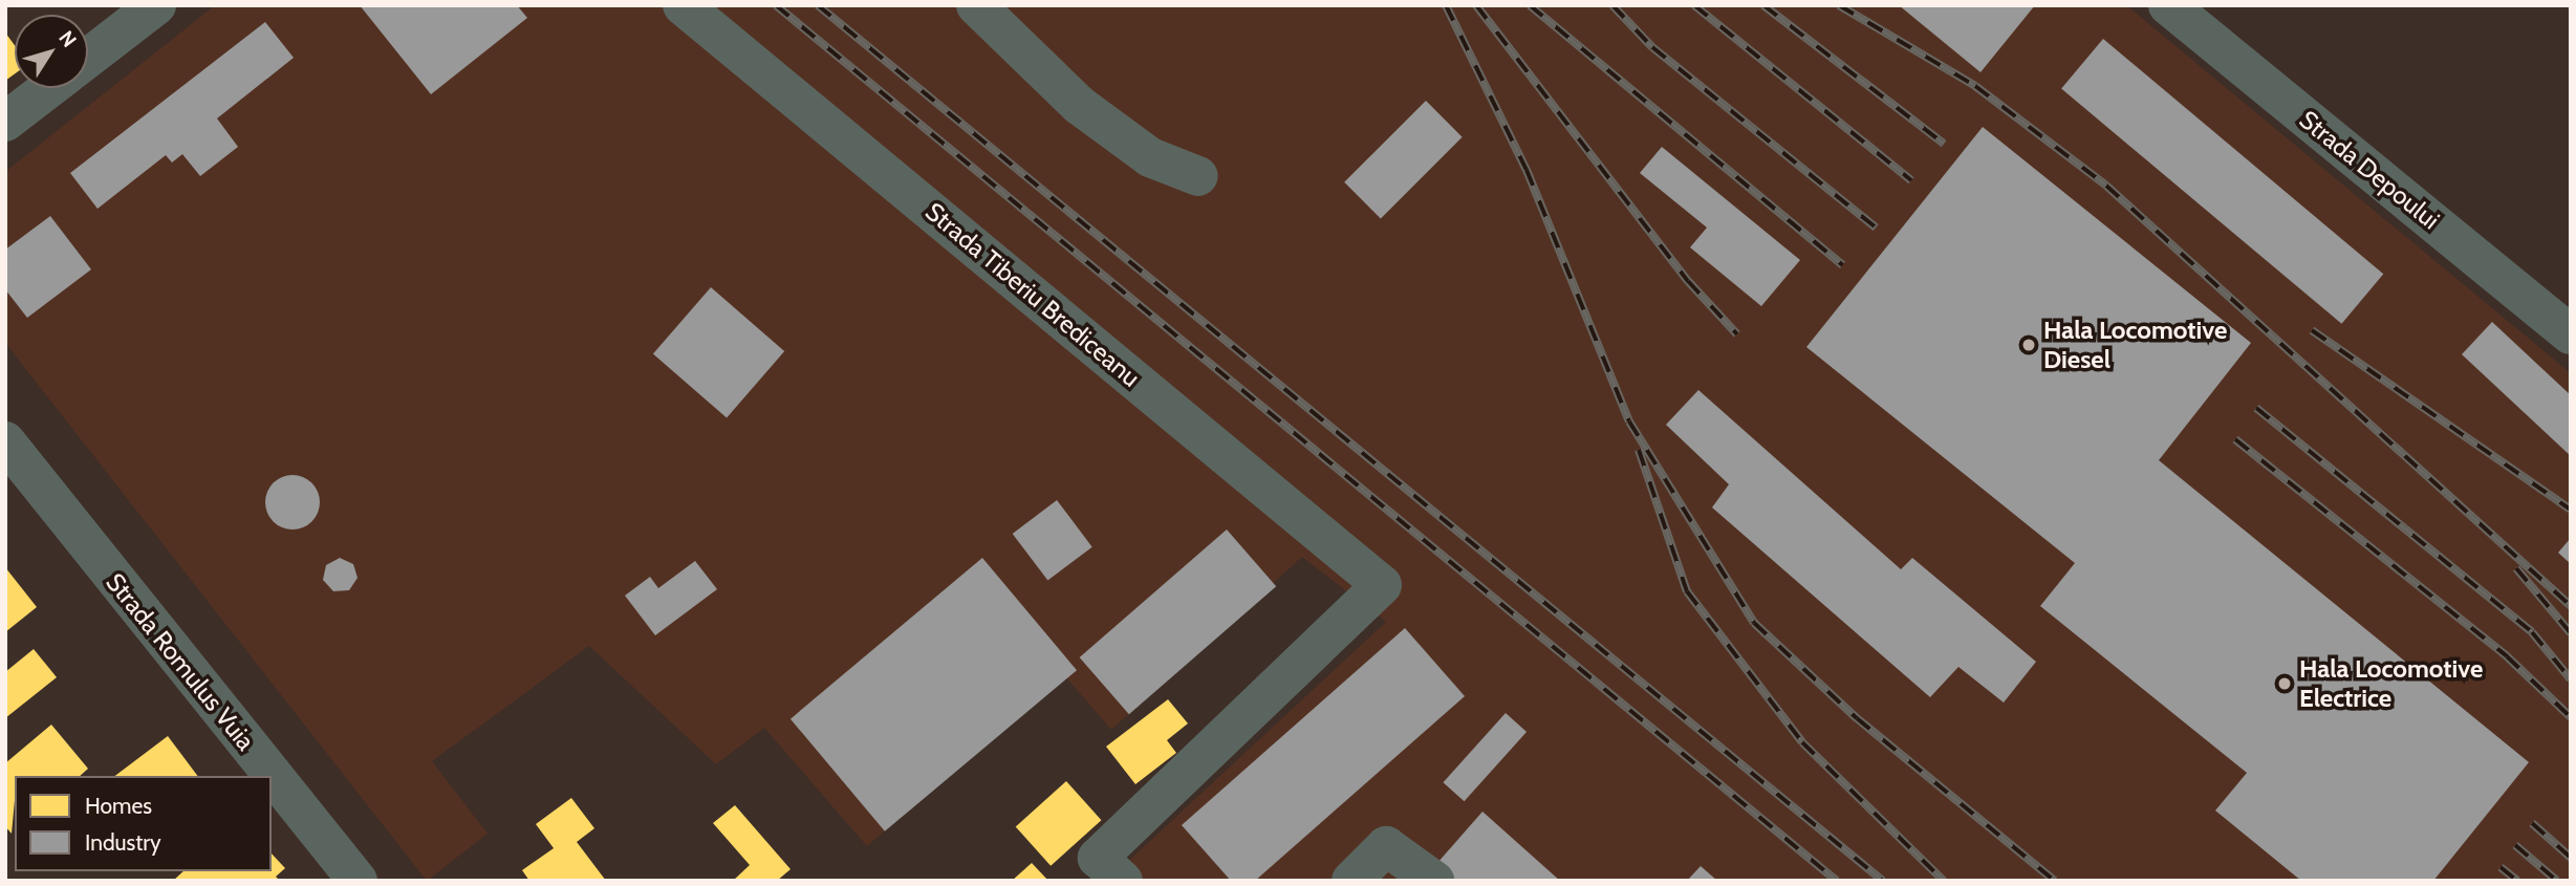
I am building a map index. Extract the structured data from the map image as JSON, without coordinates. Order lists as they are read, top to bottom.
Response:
{
  "streets": {
    "street": ["Strada Depoului", "Strada Tiberiu Brediceanu", "Strada Romulus Vuia"]
  },
  "places": ["Hala Locomotive Diesel", "Hala Locomotive Electrice"],
  "legend": ["Homes", "Industry"],
  "north": "top right"
}
